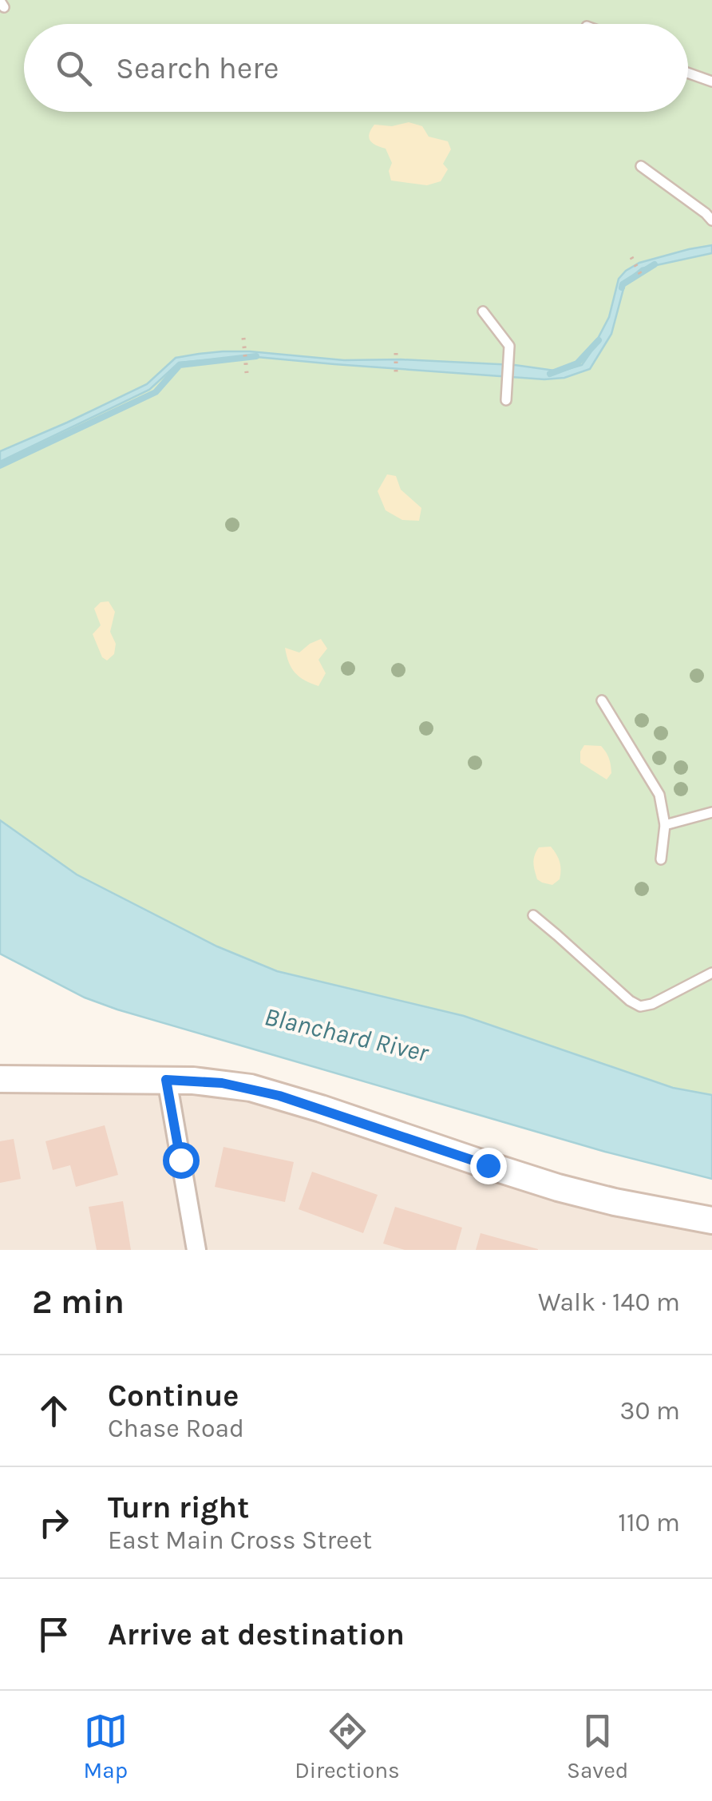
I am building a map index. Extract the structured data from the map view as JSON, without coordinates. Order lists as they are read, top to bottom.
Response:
{
  "water": ["Blanchard River"],
  "page": {
    "search": "Search here",
    "heading": ["2 min", "Walk · 140 m"],
    "list": [
      ["Continue", "Chase Road", "30 m"],
      ["Turn right", "East Main Cross Street", "110 m"],
      "Arrive at destination"
    ],
    "nav": ["Map", "Directions", "Saved"]
  }
}
